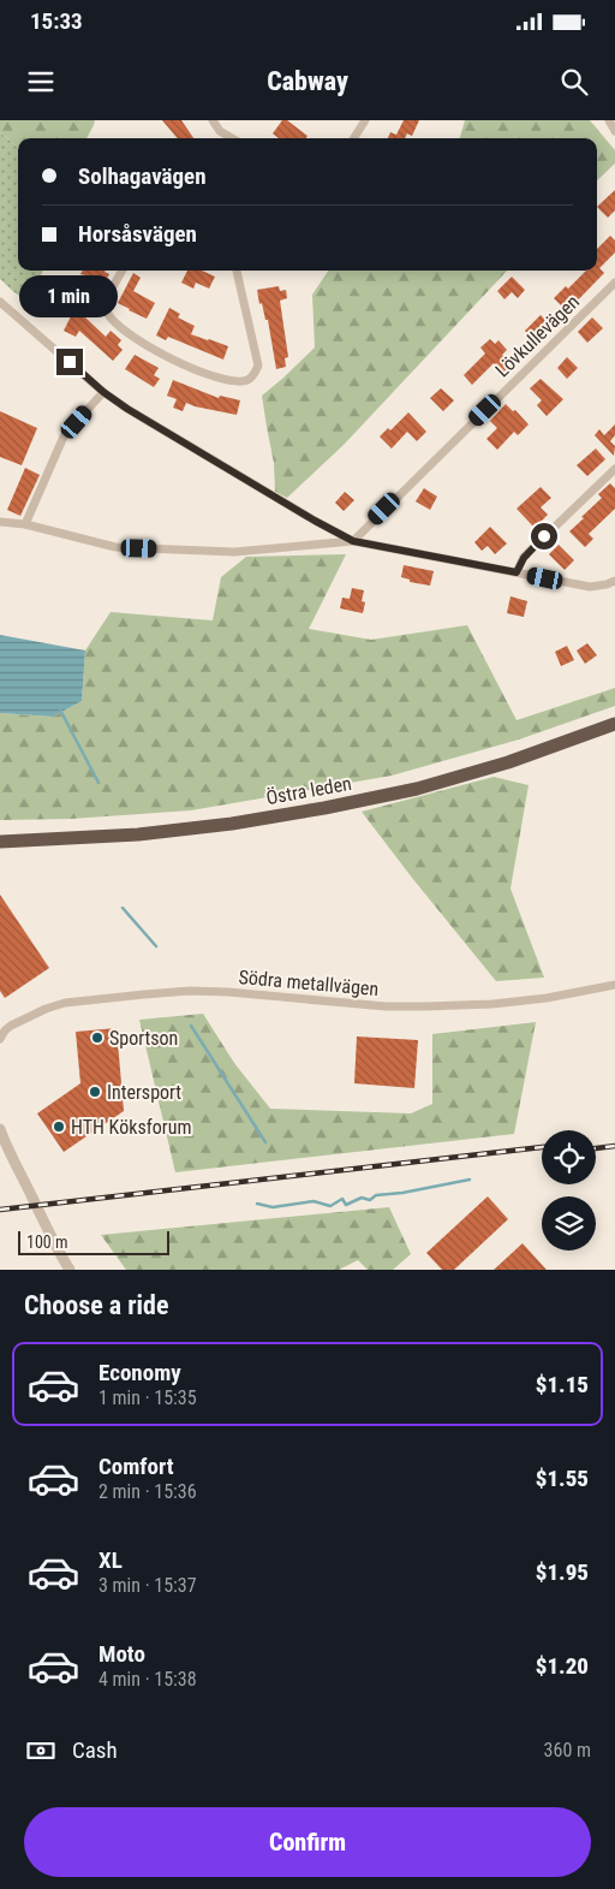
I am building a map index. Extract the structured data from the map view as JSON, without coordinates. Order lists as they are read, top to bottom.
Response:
{
  "streets": {
    "highway": ["Östra leden"],
    "street": ["Lövkullevägen", "Södra metallvägen"]
  },
  "places": ["Sportson", "Intersport", "HTH Köksforum"],
  "scale_bar": "100 m",
  "page": {
    "status": "15:33",
    "header": "Cabway",
    "banner": ["Solhagavägen", "Horsåsvägen"],
    "bubble": "1 min",
    "scale": "100 m",
    "heading": "Choose a ride",
    "list": [
      {
        "name": "Economy",
        "note": "1 min · 15:35",
        "value": "$1.15"
      },
      {
        "name": "Comfort",
        "note": "2 min · 15:36",
        "value": "$1.55"
      },
      {
        "name": "XL",
        "note": "3 min · 15:37",
        "value": "$1.95"
      },
      {
        "name": "Moto",
        "note": "4 min · 15:38",
        "value": "$1.20"
      }
    ],
    "pay": ["Cash", "360 m"],
    "buttons": "Confirm"
  }
}
